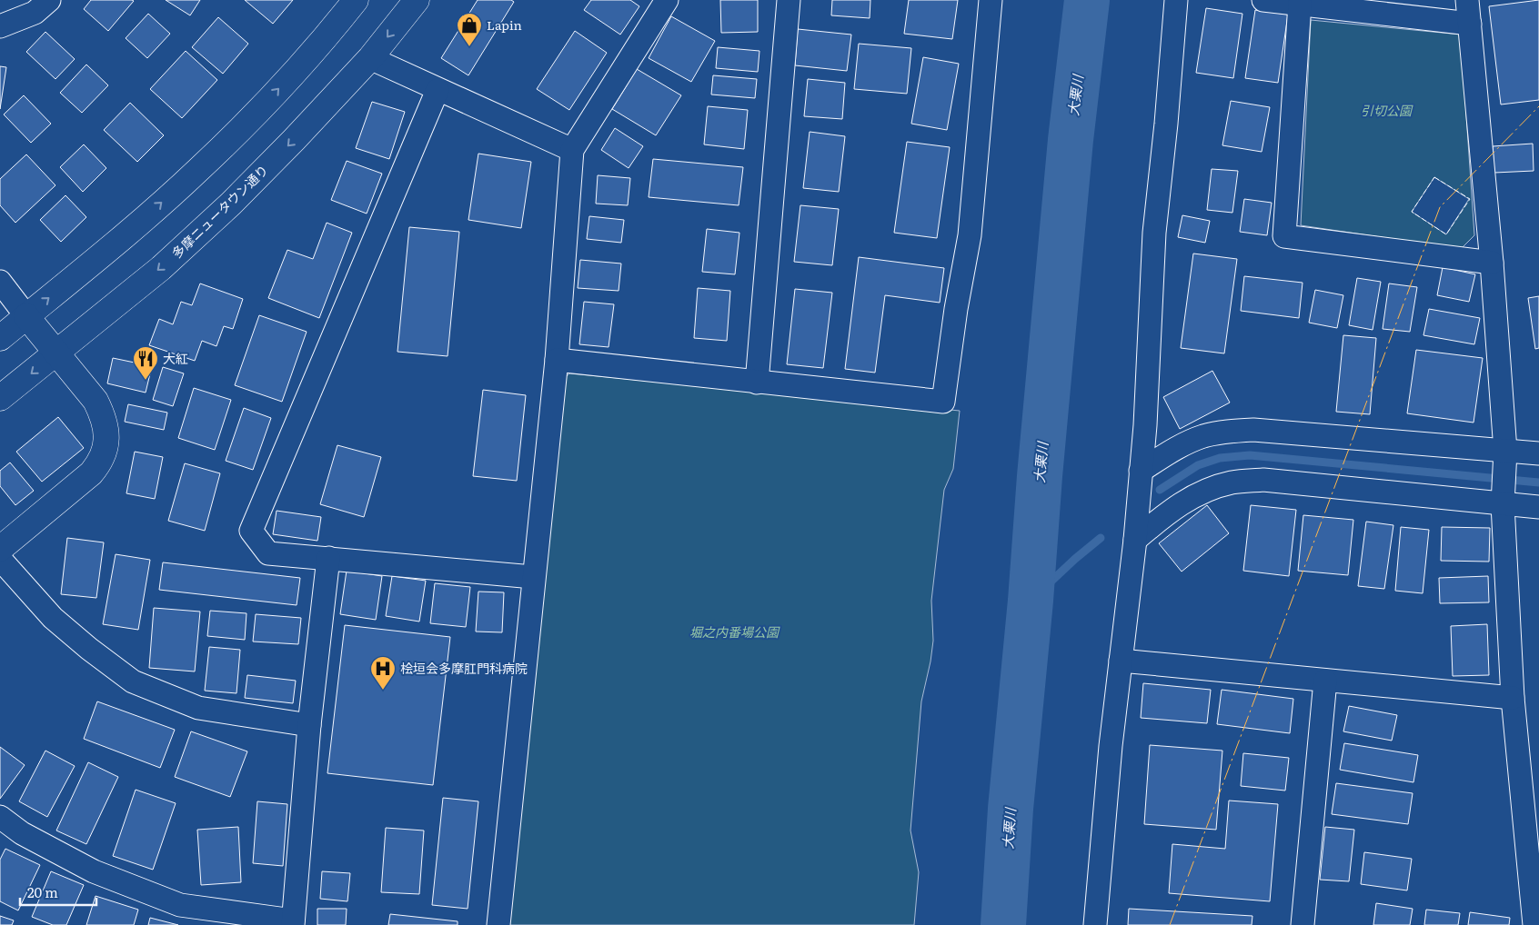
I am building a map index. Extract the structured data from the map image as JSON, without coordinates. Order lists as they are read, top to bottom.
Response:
{
  "streets": {
    "main road": ["多摩ニュータウン通り"]
  },
  "water": ["大栗川"],
  "parks": ["引切公園", "堀之内番場公園"],
  "places": {
    "shop": ["Lapin"],
    "restaurant": ["大紅"],
    "hospital": ["桧垣会多摩肛門科病院"]
  },
  "scale_bar": "20 m"
}
